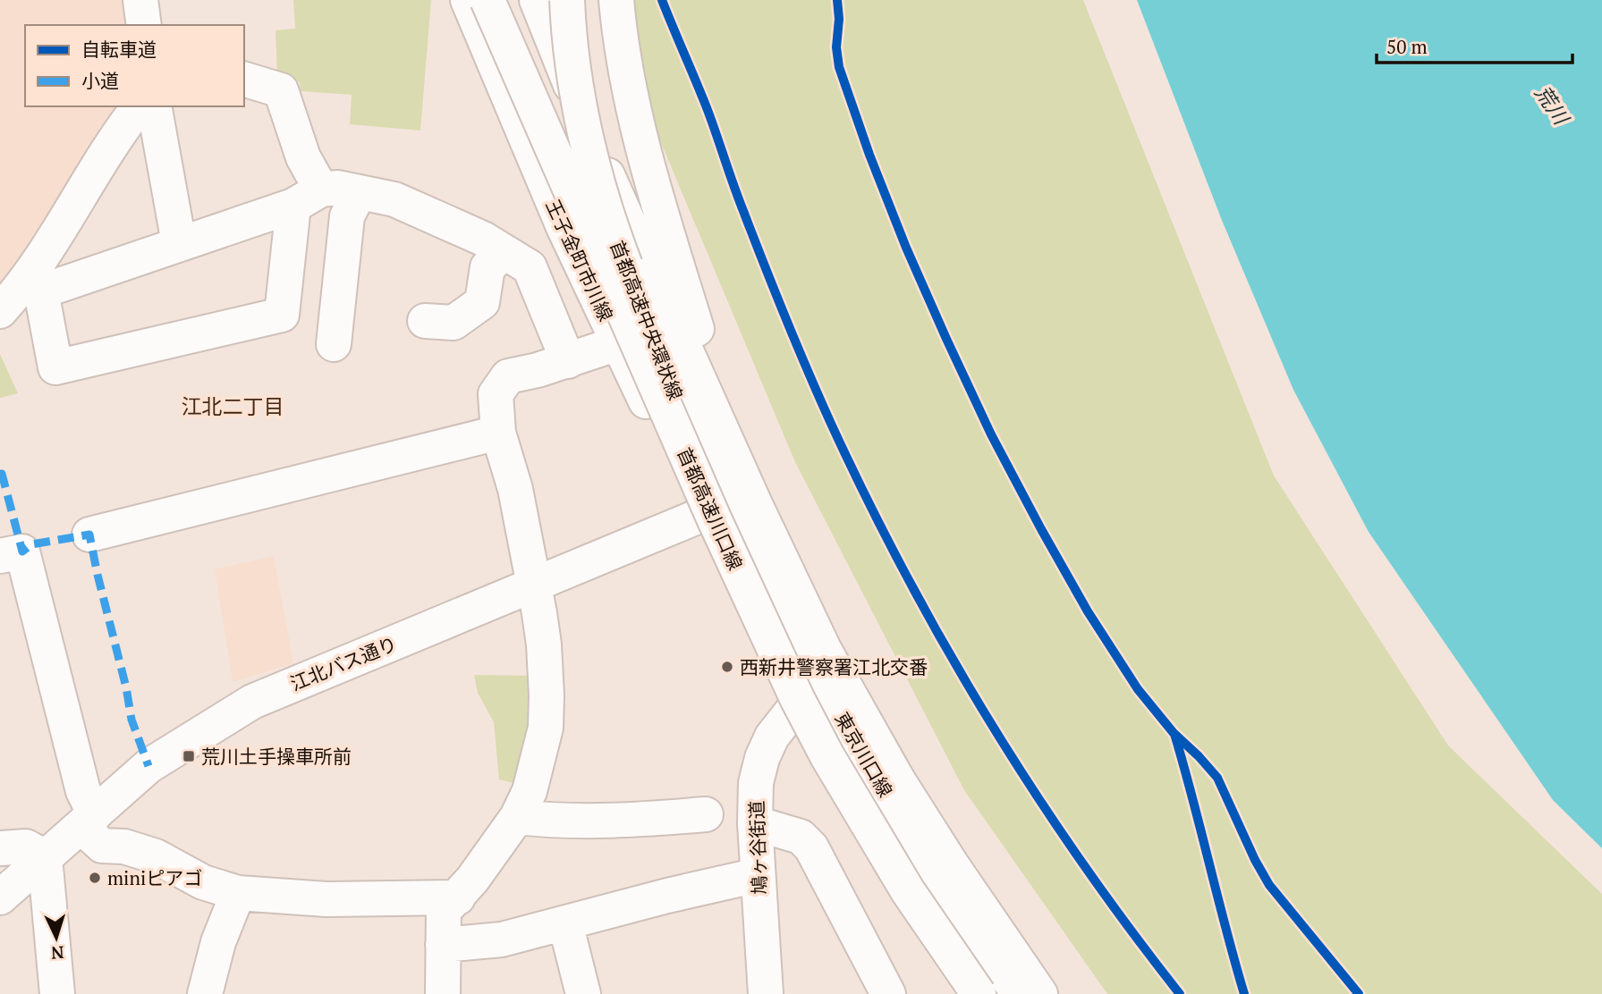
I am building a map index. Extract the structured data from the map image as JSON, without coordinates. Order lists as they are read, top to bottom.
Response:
{
  "streets": {
    "main road": [
      "王子金町市川線",
      "首都高速中央環状線",
      "首都高速川口線",
      "江北バス通り",
      "東京川口線",
      "鳩ヶ谷街道"
    ]
  },
  "crossings": [
    ["王子金町市川線", "江北バス通り"],
    ["王子金町市川線", "東京川口線"],
    ["首都高速中央環状線", "首都高速川口線"],
    ["江北バス通り", "東京川口線"],
    ["東京川口線", "鳩ヶ谷街道"]
  ],
  "districts": ["江北二丁目"],
  "water": ["荒川"],
  "places": {
    "other": ["西新井警察署江北交番", "miniピアゴ"],
    "transit": ["荒川土手操車所前"]
  },
  "legend": ["自転車道", "小道"],
  "scale_bar": "50 m",
  "north": "bottom"
}
